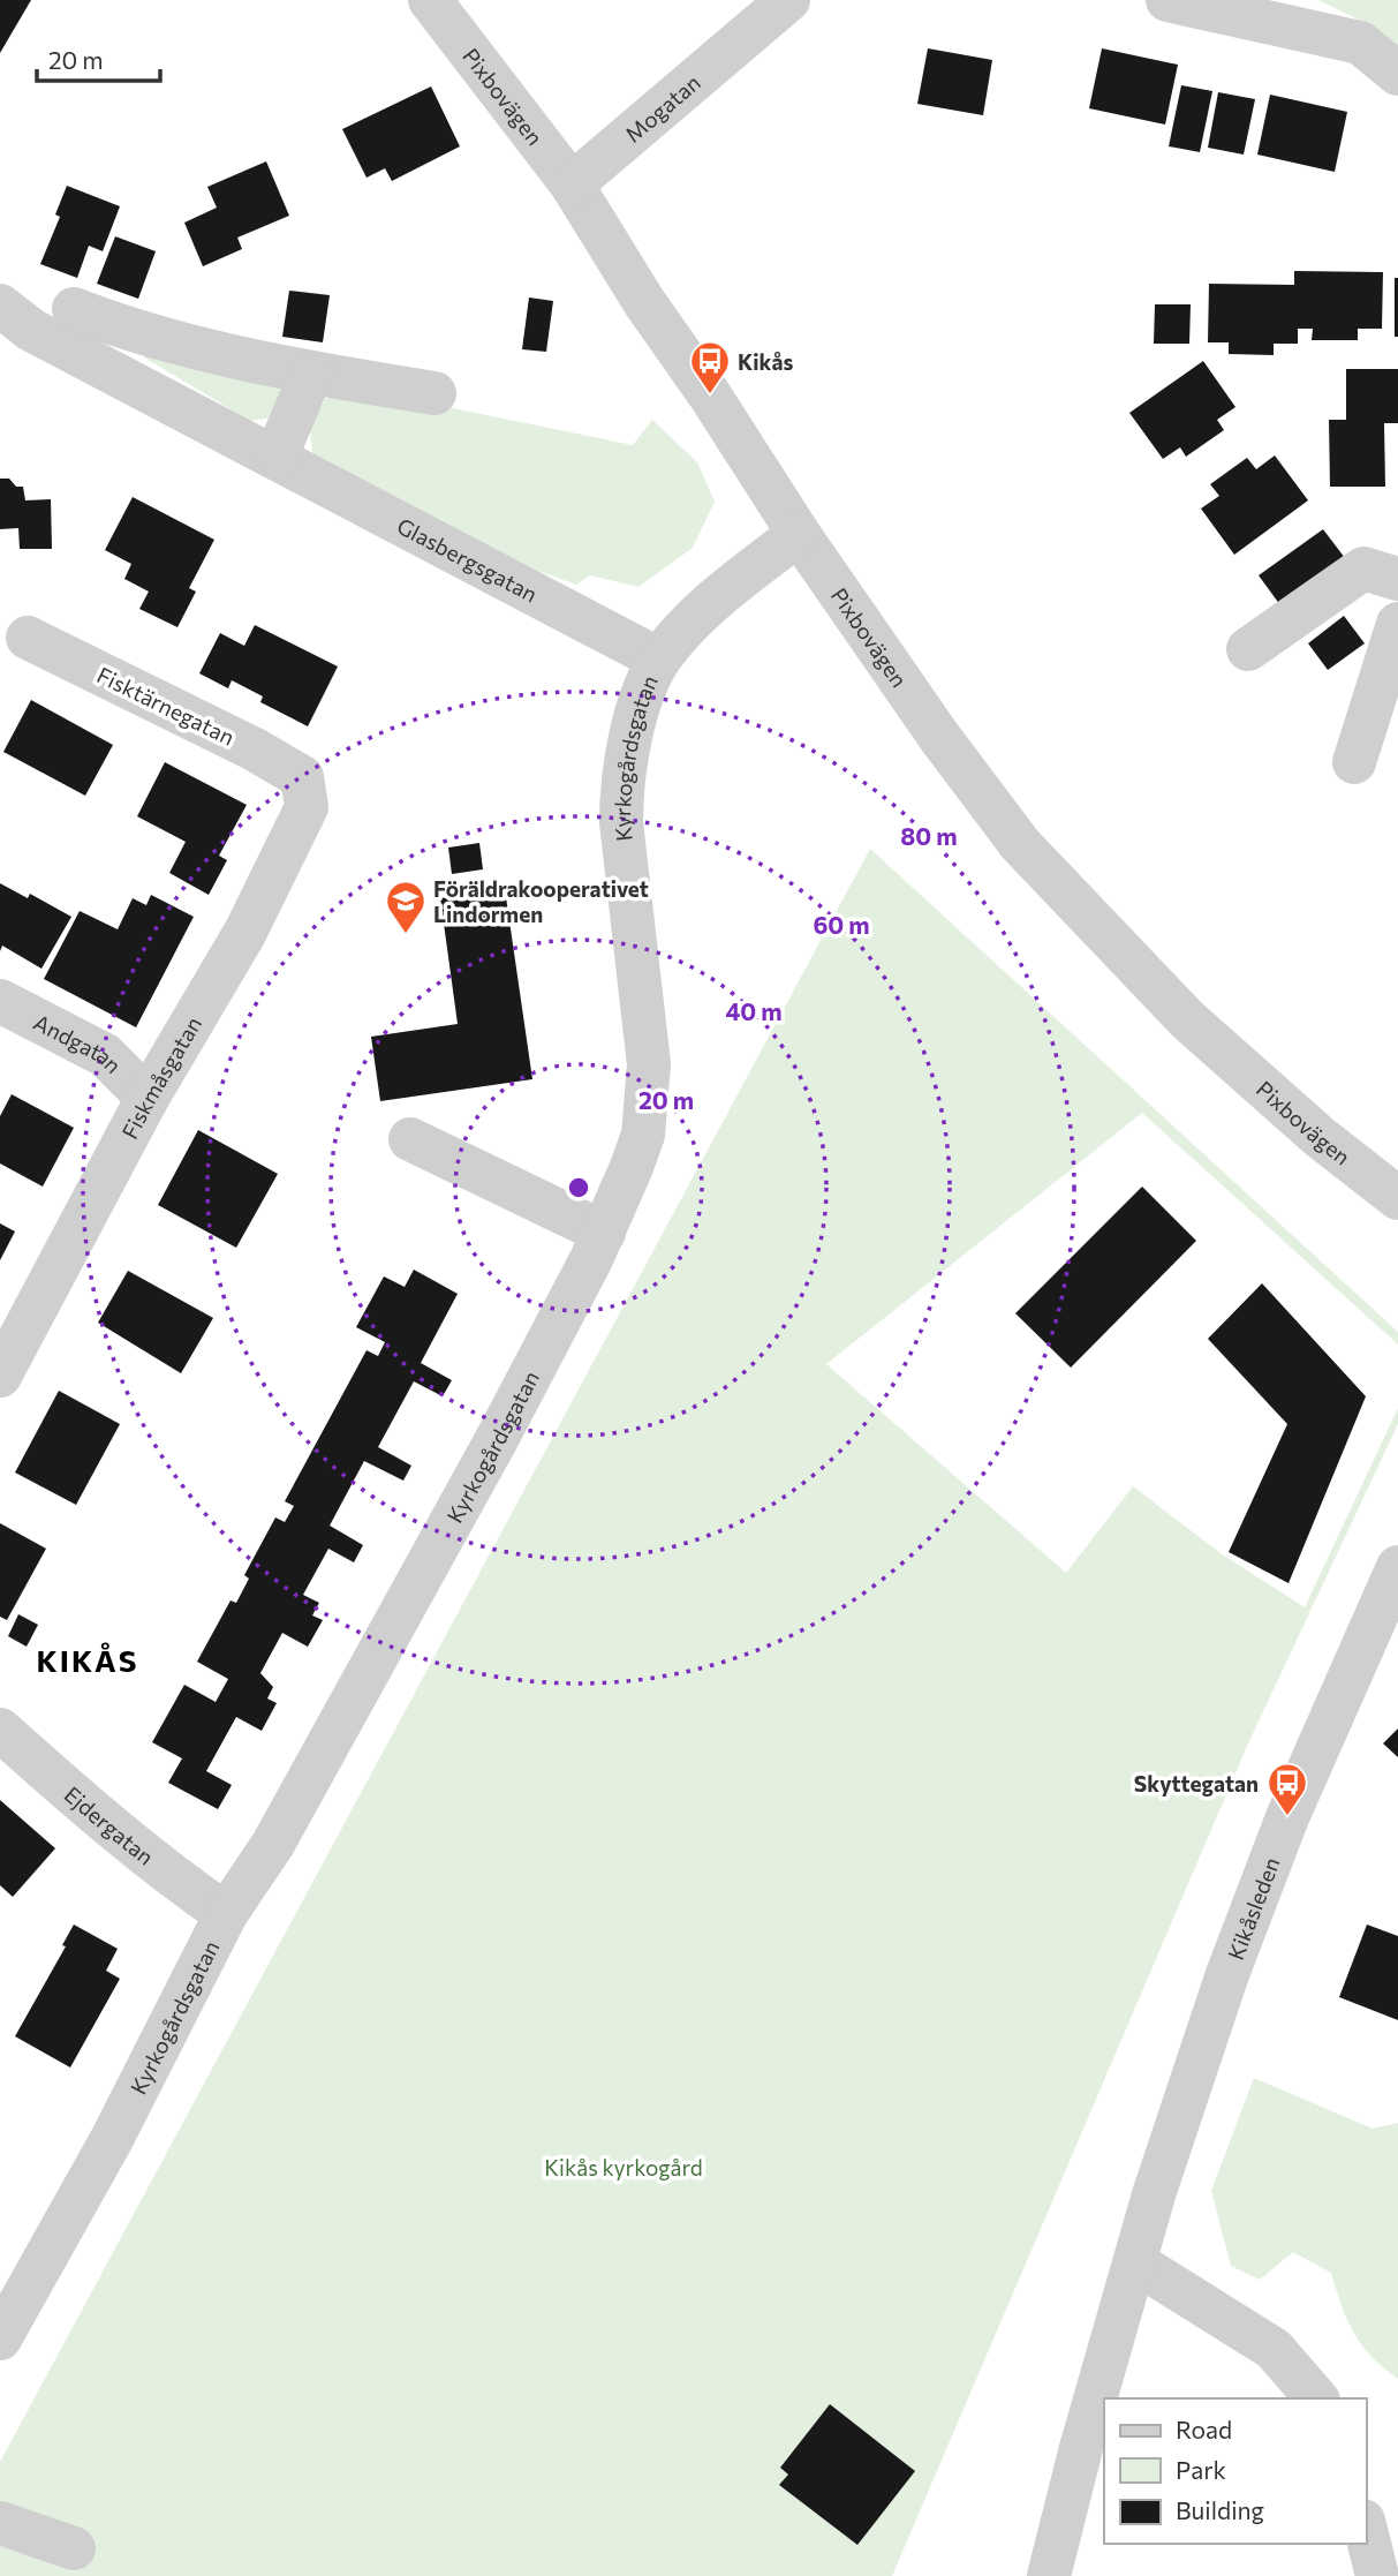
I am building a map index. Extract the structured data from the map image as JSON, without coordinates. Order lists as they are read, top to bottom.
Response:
{
  "streets": {
    "street": [
      "Pixbovägen",
      "Mogatan",
      "Glasbergsgatan",
      "Fisktärnegatan",
      "Kyrkogårdsgatan",
      "Andgatan",
      "Fiskmåsgatan",
      "Ejdergatan",
      "Kikåsleden"
    ]
  },
  "crossings": [
    ["Pixbovägen", "Mogatan"],
    ["Pixbovägen", "Kyrkogårdsgatan"],
    ["Glasbergsgatan", "Kyrkogårdsgatan"],
    ["Fisktärnegatan", "Fiskmåsgatan"],
    ["Kyrkogårdsgatan", "Ejdergatan"],
    ["Andgatan", "Fiskmåsgatan"]
  ],
  "districts": ["KIKÅS"],
  "parks": ["Kikås kyrkogård"],
  "places": {
    "bus stop": ["Kikås", "Skyttegatan"],
    "school or university": ["Föräldrakooperativet Lindormen"]
  },
  "legend": ["Road", "Park", "Building"],
  "scale_bar": "20 m",
  "rings": [
    "80 m",
    "60 m",
    "40 m",
    "20 m"
  ]
}
